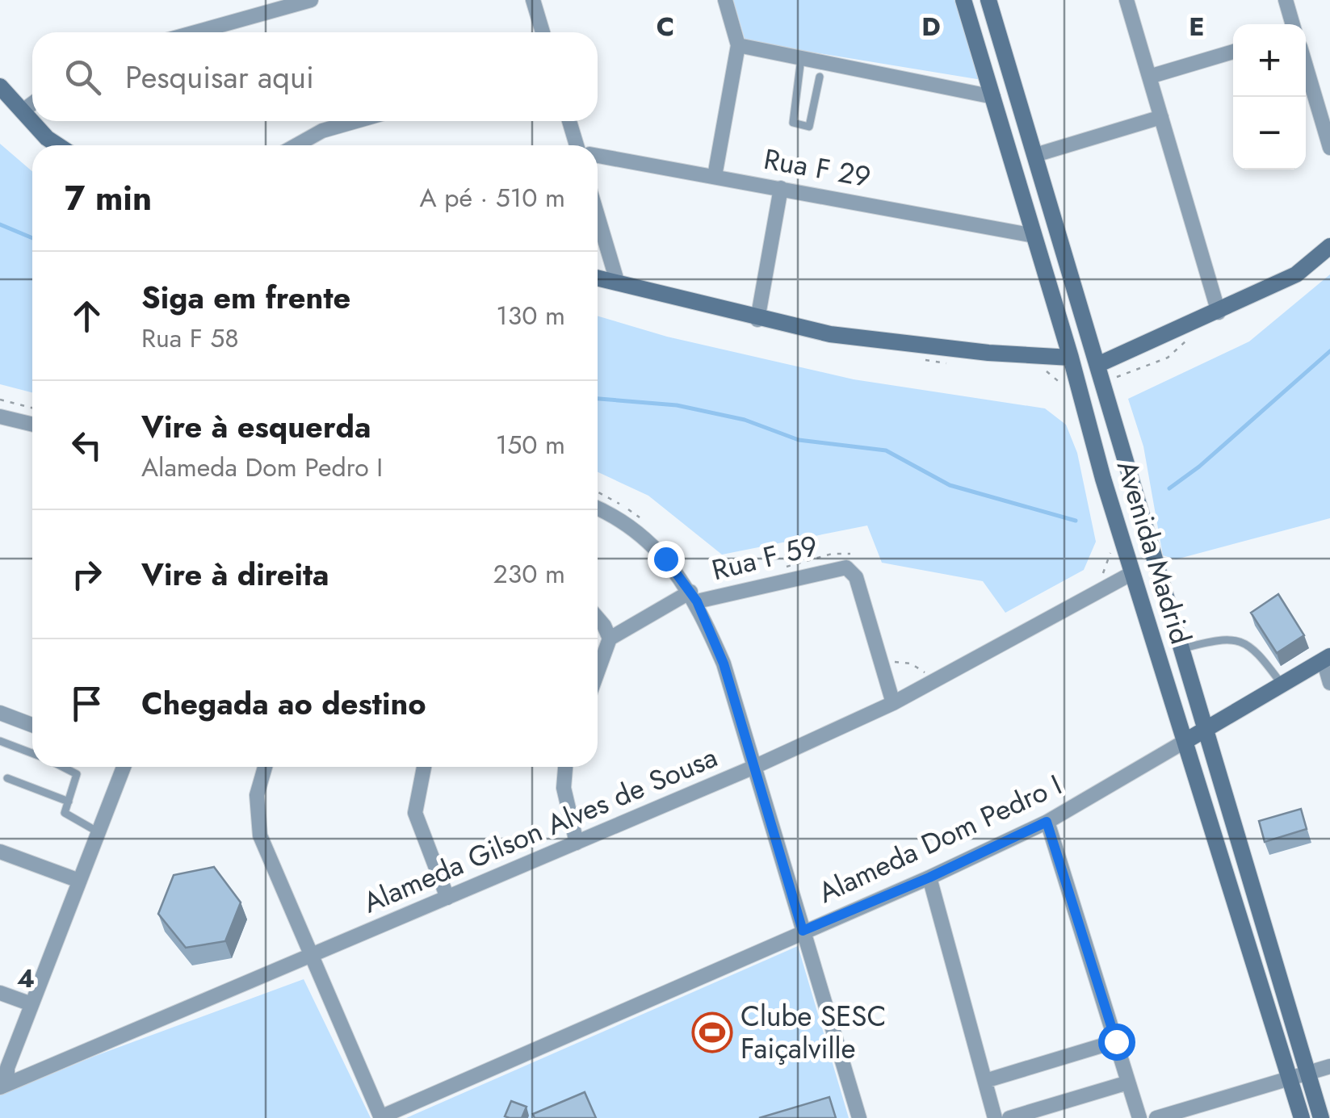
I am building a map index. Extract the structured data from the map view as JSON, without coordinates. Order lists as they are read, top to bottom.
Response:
{
  "streets": {
    "main road": ["Avenida Madrid", "Alameda Dom Pedro I"],
    "street": ["Rua F 29", "Rua F 59", "Alameda Gilson Alves de Sousa"]
  },
  "crossings": [
    ["Rua F 29", "Avenida Madrid"],
    ["Avenida Madrid", "Alameda Gilson Alves de Sousa"],
    ["Avenida Madrid", "Alameda Dom Pedro I"],
    ["Rua F 59", "Alameda Gilson Alves de Sousa"]
  ],
  "places": {
    "sports": ["Clube SESC Faiçalville"]
  },
  "page": {
    "map_buttons": ["+", "−"],
    "search": "Pesquisar aqui",
    "heading": ["7 min", "A pé · 510 m"],
    "list": [
      ["Siga em frente", "Rua F 58", "130 m"],
      ["Vire à esquerda", "Alameda Dom Pedro I", "150 m"],
      ["Vire à direita", "230 m"],
      "Chegada ao destino"
    ]
  },
  "grid": {
    "columns": ["C", "D", "E"],
    "rows": ["4"]
  }
}
